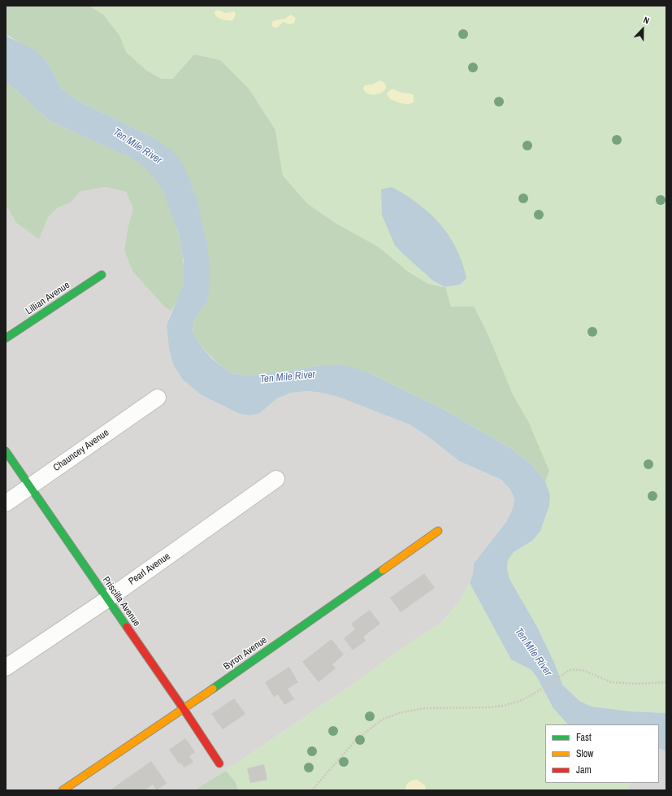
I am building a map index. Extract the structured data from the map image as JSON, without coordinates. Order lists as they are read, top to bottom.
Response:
{
  "streets": {
    "street": [
      "Lillian Avenue",
      "Chauncey Avenue",
      "Pearl Avenue",
      "Priscilla Avenue",
      "Byron Avenue"
    ]
  },
  "crossings": [
    ["Chauncey Avenue", "Priscilla Avenue"],
    ["Pearl Avenue", "Priscilla Avenue"],
    ["Priscilla Avenue", "Byron Avenue"]
  ],
  "water": ["Ten Mile River"],
  "legend": ["Fast", "Slow", "Jam"],
  "north": "top"
}
